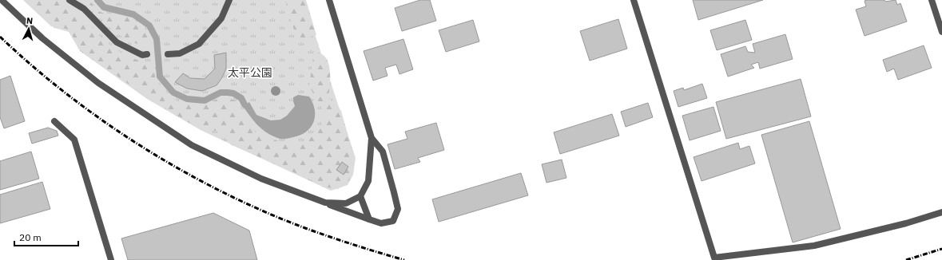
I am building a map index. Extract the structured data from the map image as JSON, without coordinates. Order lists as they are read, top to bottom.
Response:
{
  "parks": ["太平公園"],
  "scale_bar": "20 m",
  "north": "top"
}
